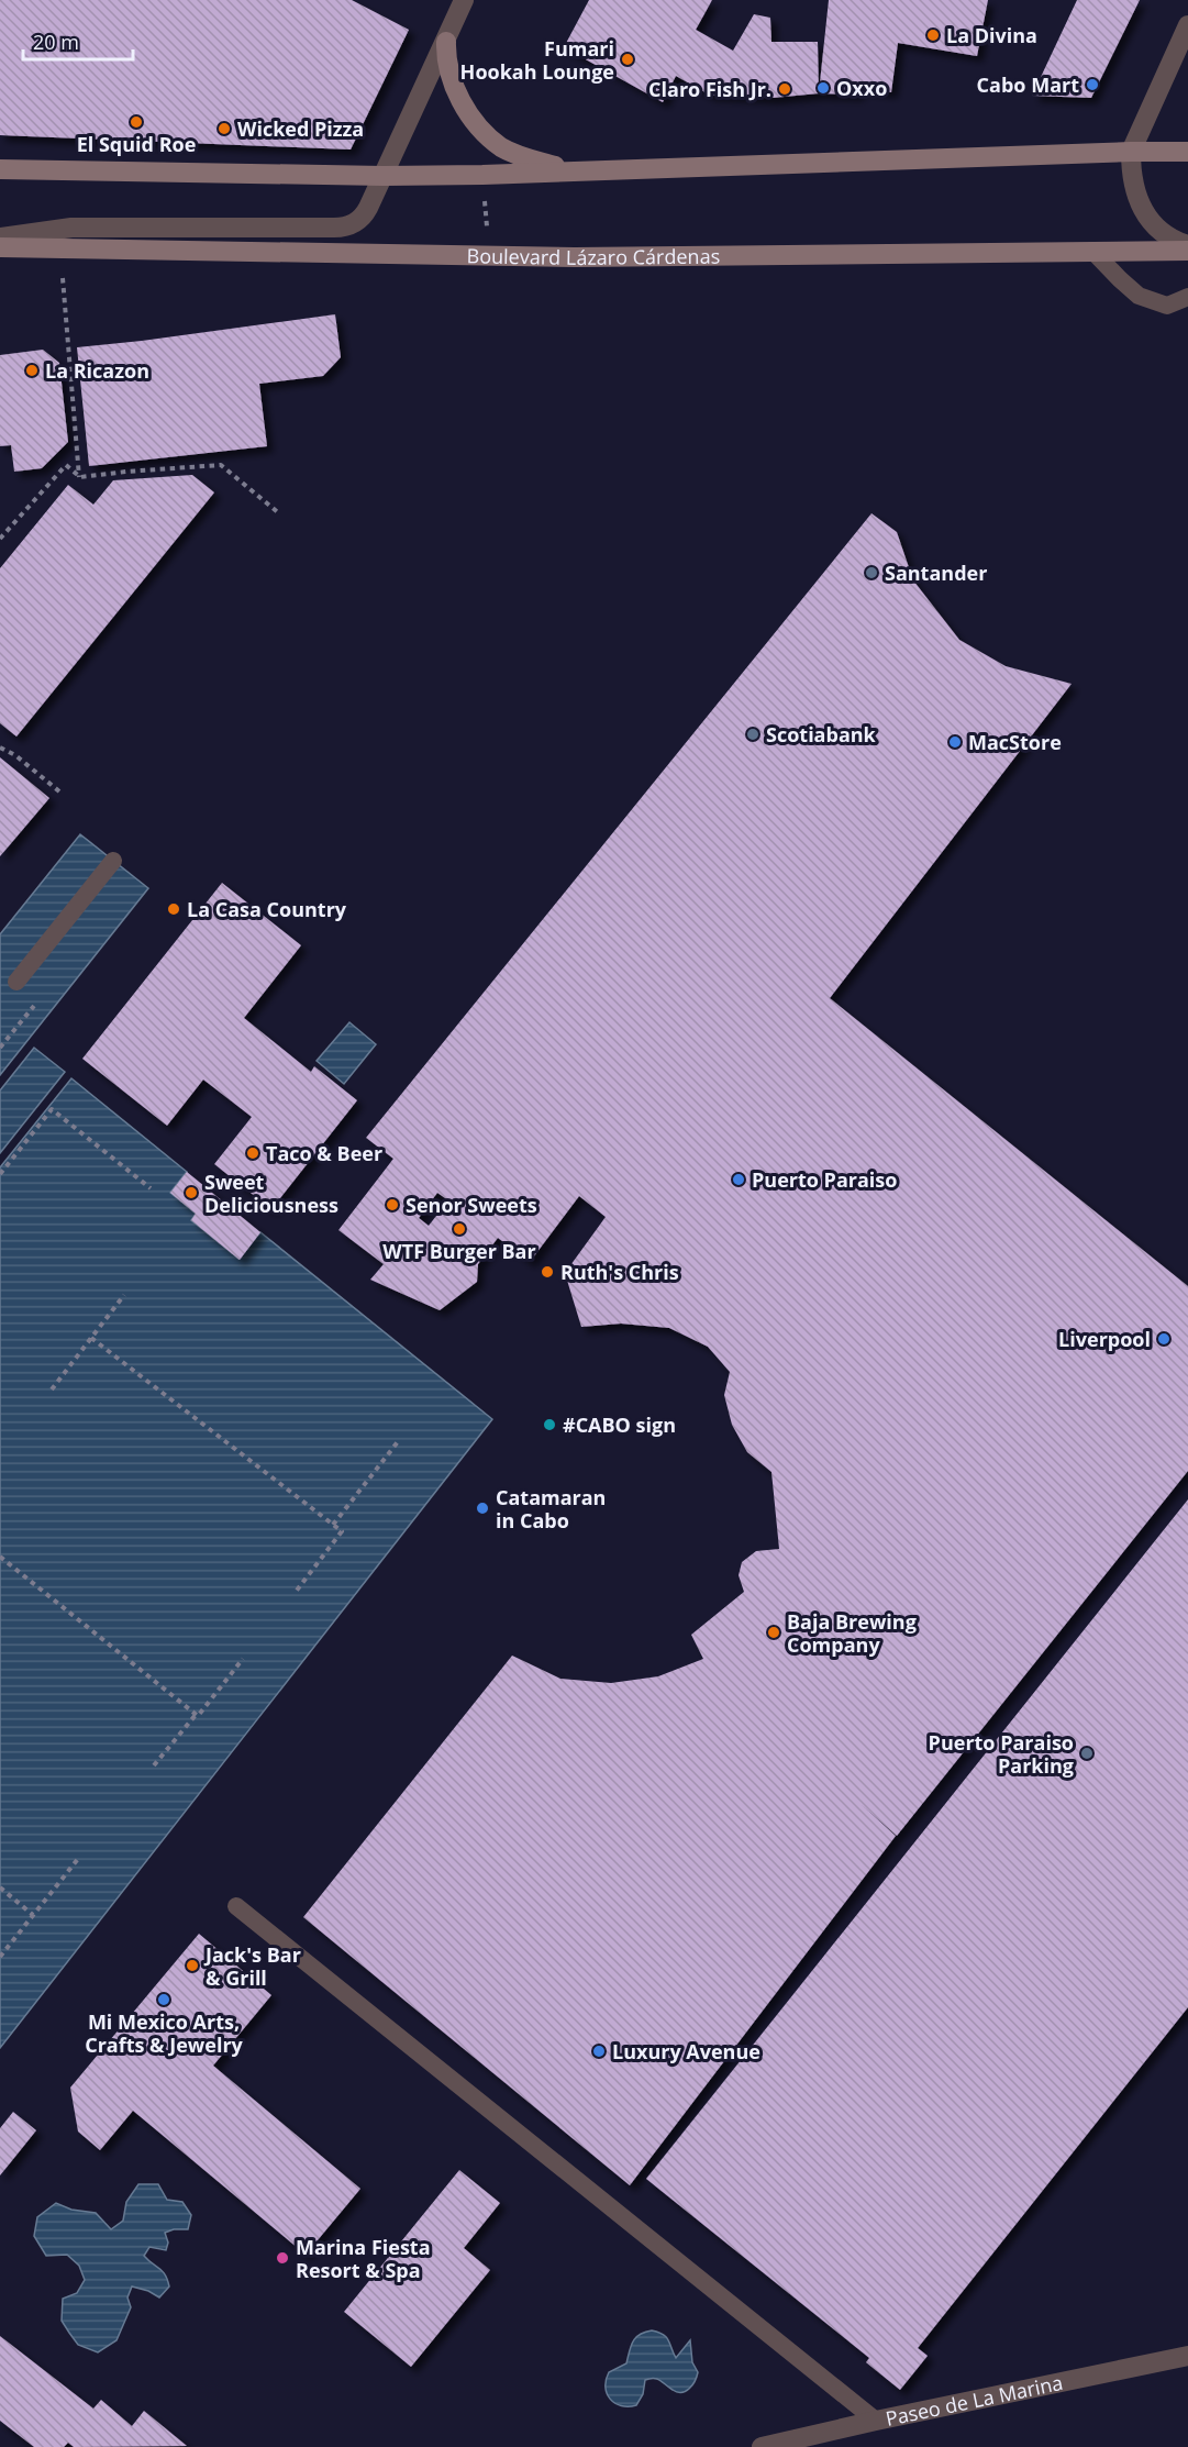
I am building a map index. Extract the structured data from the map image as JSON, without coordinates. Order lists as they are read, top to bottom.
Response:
{
  "streets": {
    "main road": ["Boulevard Lázaro Cárdenas"],
    "street": ["Paseo de La Marina"]
  },
  "places": [
    "La Divina",
    "Fumari Hookah Lounge",
    "Cabo Mart",
    "Oxxo",
    "Claro Fish Jr.",
    "El Squid Roe",
    "Wicked Pizza",
    "La Ricazon",
    "Santander",
    "Scotiabank",
    "MacStore",
    "La Casa Country",
    "Taco & Beer",
    "Puerto Paraiso",
    "Sweet Deliciousness",
    "Senor Sweets",
    "WTF Burger Bar",
    "Ruth's Chris",
    "Liverpool",
    "#CABO sign",
    "Catamaran in Cabo",
    "Baja Brewing Company",
    "Puerto Paraiso Parking",
    "Jack's Bar & Grill",
    "Mi Mexico Arts, Crafts & Jewelry",
    "Luxury Avenue",
    "Marina Fiesta Resort & Spa"
  ],
  "scale_bar": "20 m"
}
